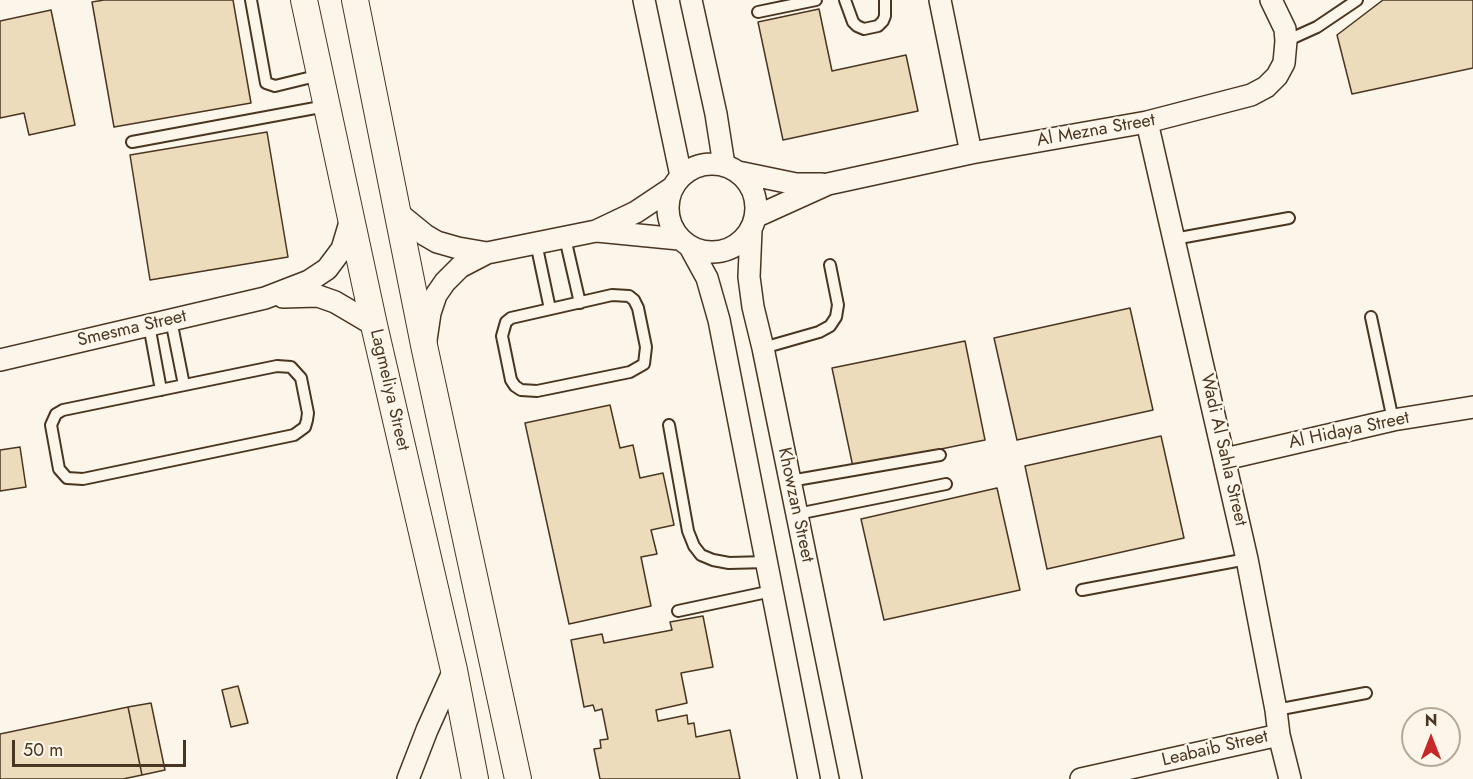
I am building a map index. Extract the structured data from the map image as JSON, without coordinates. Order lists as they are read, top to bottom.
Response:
{
  "streets": {
    "street": [
      "Al Mezna Street",
      "Smesma Street",
      "Lagmeliya Street",
      "Al Hidaya Street",
      "Wadi Al Sahla Street",
      "Khowzan Street",
      "Leabaib Street"
    ]
  },
  "crossings": [
    ["Al Mezna Street", "Wadi Al Sahla Street"],
    ["Al Mezna Street", "Khowzan Street"],
    ["Smesma Street", "Lagmeliya Street"],
    ["Al Hidaya Street", "Wadi Al Sahla Street"],
    ["Wadi Al Sahla Street", "Leabaib Street"]
  ],
  "scale_bar": "50 m",
  "north": "top"
}
